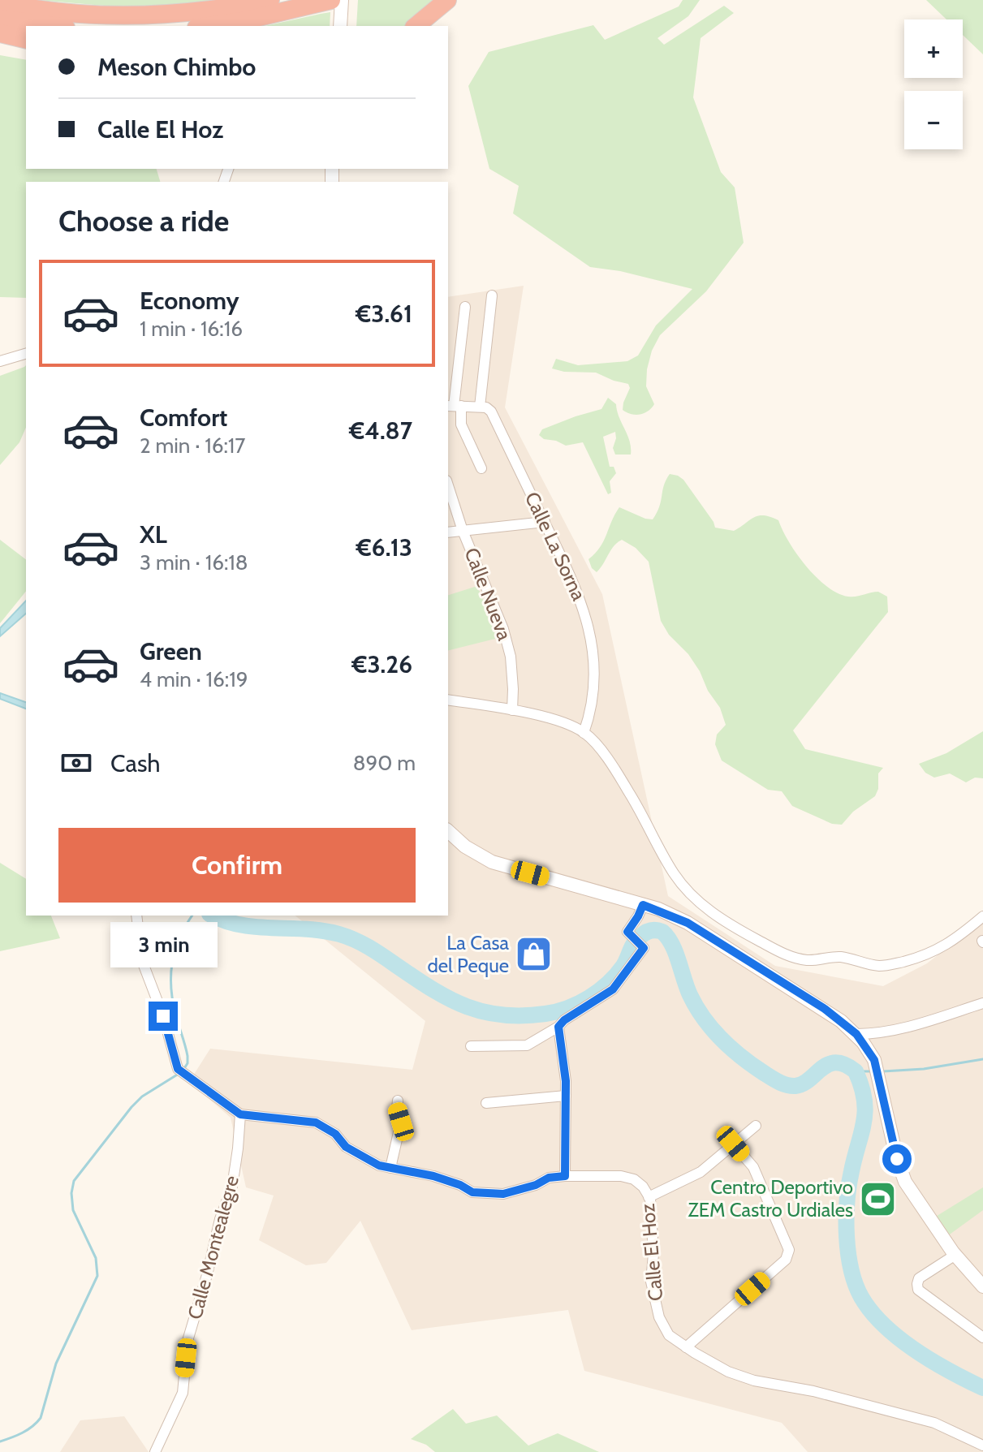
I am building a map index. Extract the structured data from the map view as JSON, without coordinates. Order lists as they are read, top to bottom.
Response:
{
  "streets": {
    "street": [
      "Calle La Sorna",
      "Calle Nueva",
      "Calle Montealegre",
      "Calle El Hoz"
    ]
  },
  "crossings": [
    ["Calle Montealegre", "Calle El Hoz"]
  ],
  "places": {
    "shop": ["La Casa del Peque"],
    "sports": ["Centro Deportivo ZEM Castro Urdiales"]
  },
  "page": {
    "map_buttons": ["+", "−"],
    "banner": ["Meson Chimbo", "Calle El Hoz"],
    "heading": "Choose a ride",
    "list": [
      {
        "name": "Economy",
        "note": "1 min · 16:16",
        "value": "€3.61"
      },
      {
        "name": "Comfort",
        "note": "2 min · 16:17",
        "value": "€4.87"
      },
      {
        "name": "XL",
        "note": "3 min · 16:18",
        "value": "€6.13"
      },
      {
        "name": "Green",
        "note": "4 min · 16:19",
        "value": "€3.26"
      }
    ],
    "pay": ["Cash", "890 m"],
    "buttons": "Confirm",
    "bubble": "3 min"
  }
}
